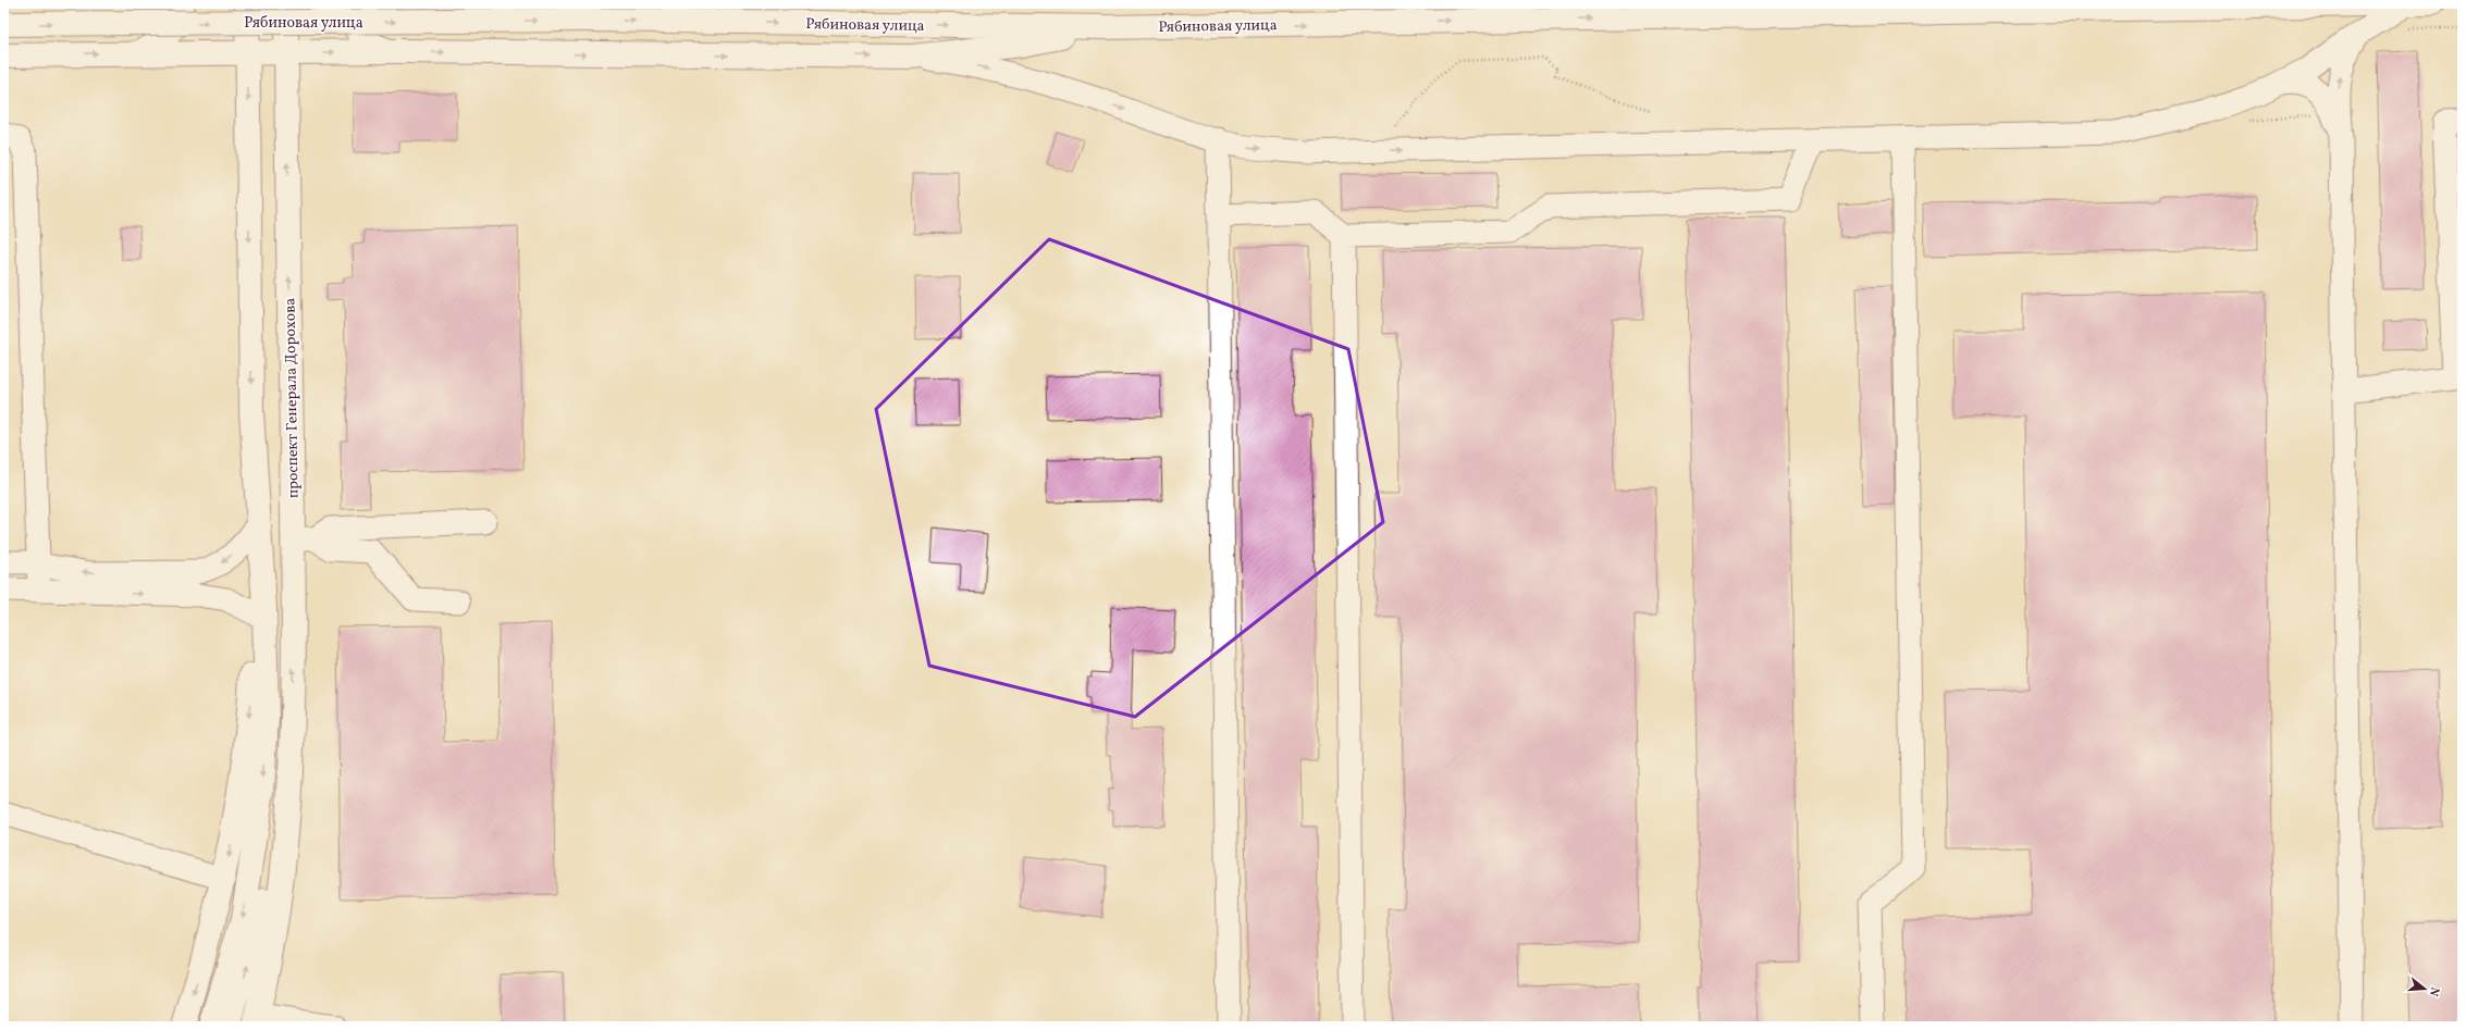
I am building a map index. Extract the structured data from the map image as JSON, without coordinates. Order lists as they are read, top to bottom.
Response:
{
  "streets": {
    "main road": ["Рябиновая улица", "проспект Генерала Дорохова"]
  },
  "north": "right"
}
